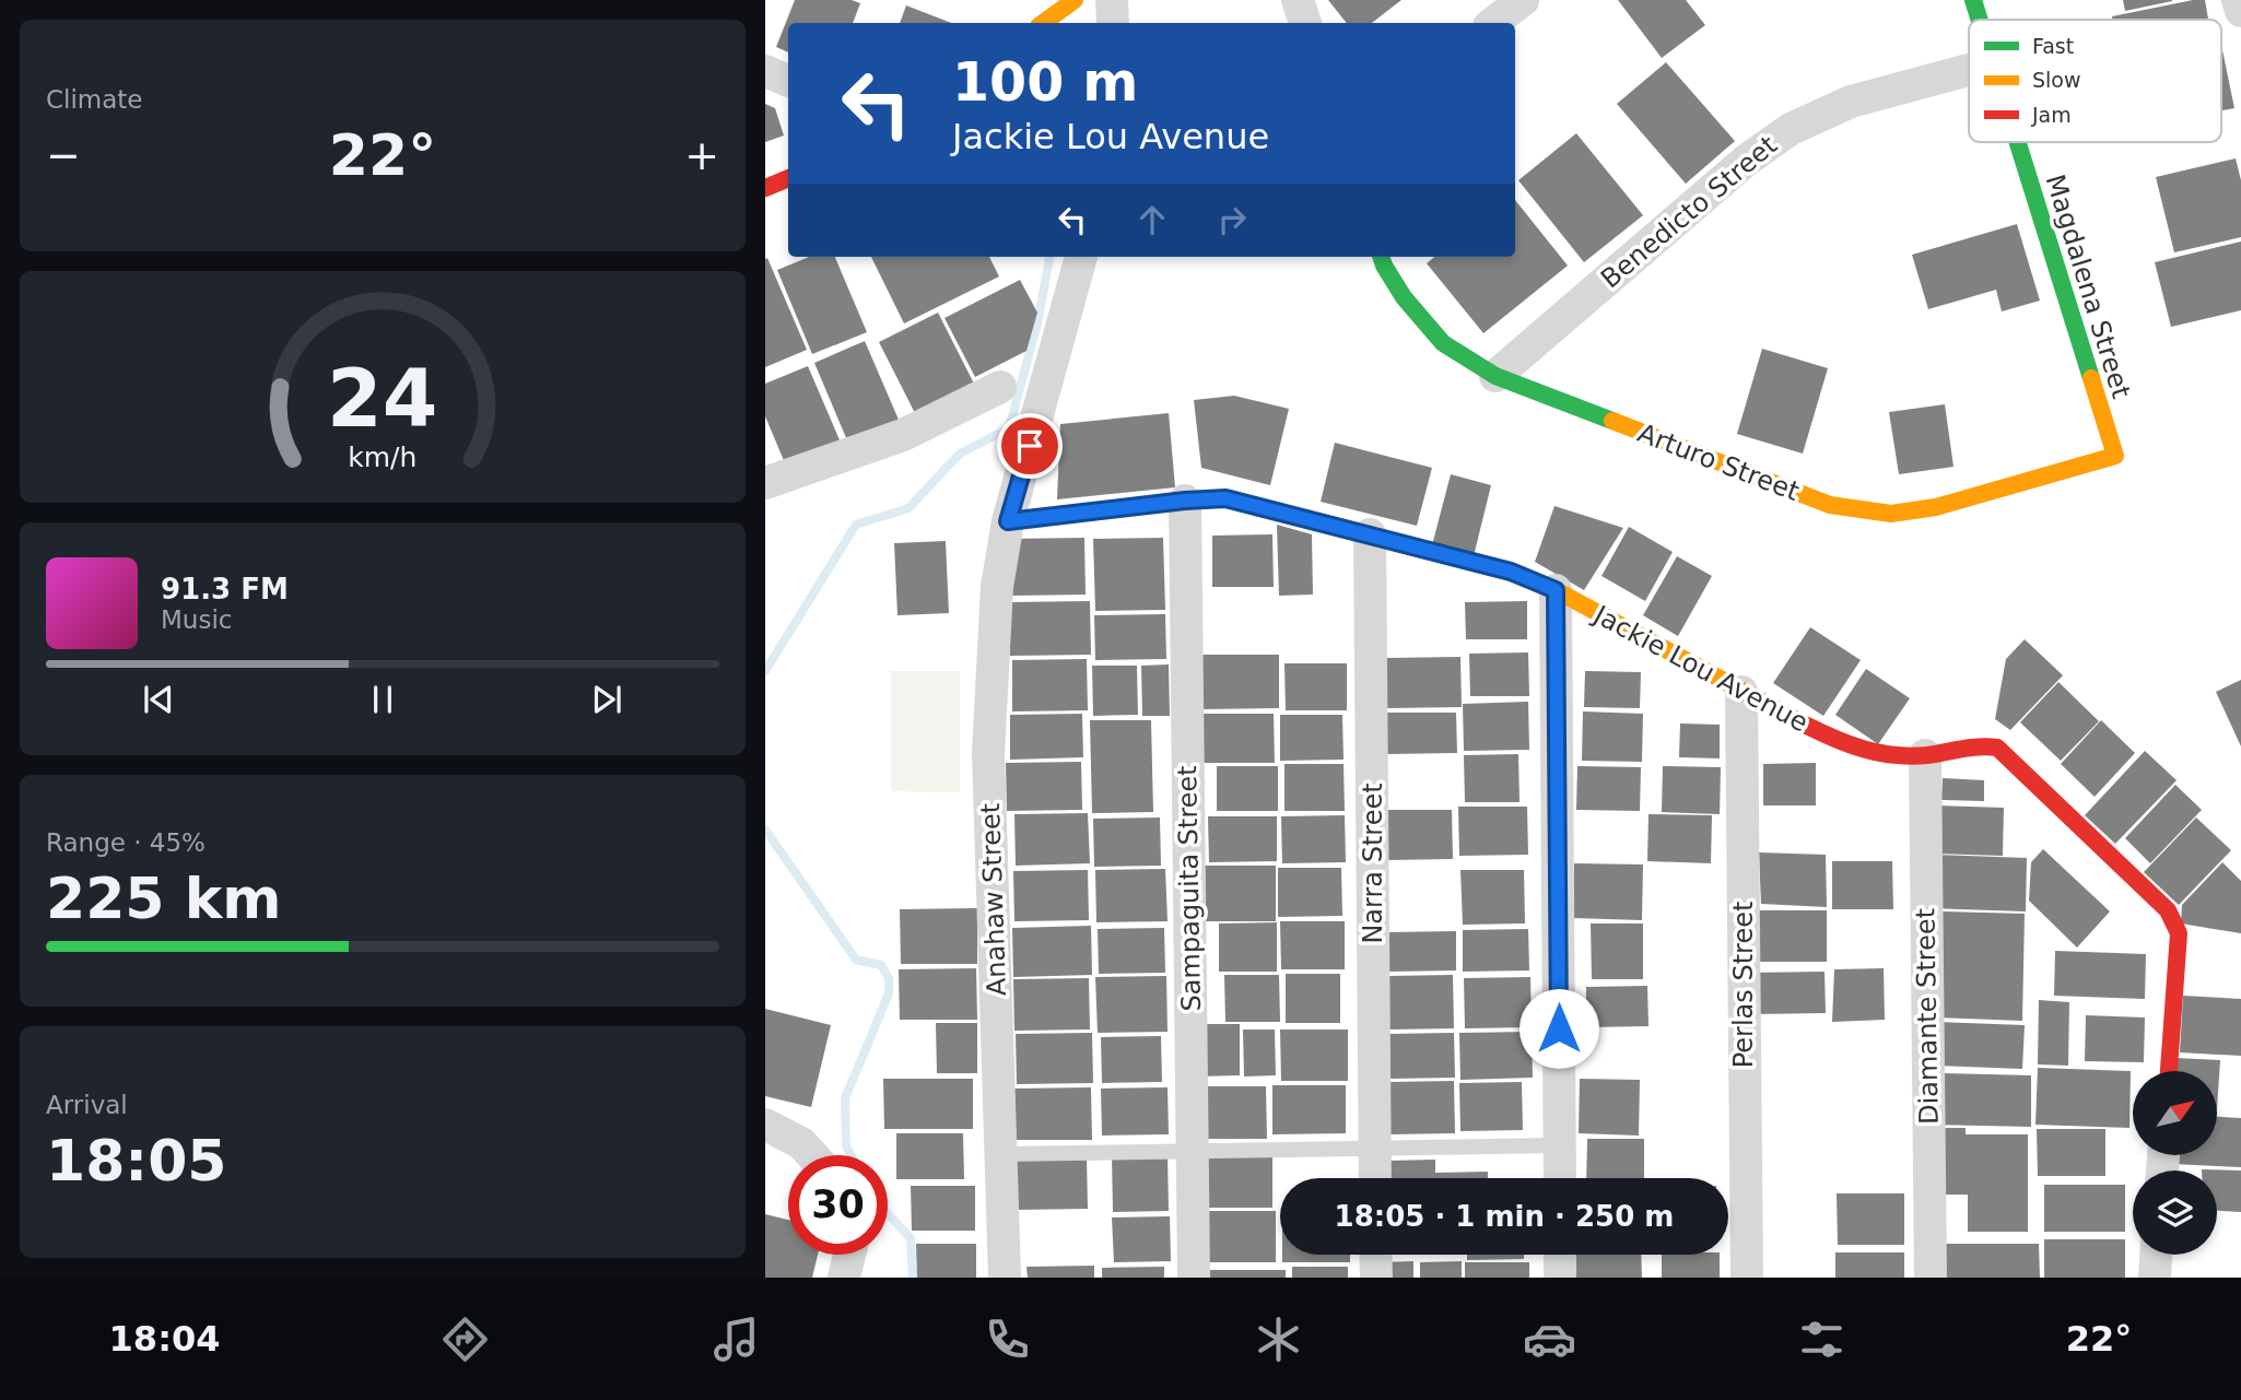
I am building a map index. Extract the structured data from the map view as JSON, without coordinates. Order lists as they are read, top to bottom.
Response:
{
  "streets": {
    "street": [
      "Benedicto Street",
      "Magdalena Street",
      "Arturo Street",
      "Jackie Lou Avenue",
      "Narra Street",
      "Sampaguita Street",
      "Anahaw Street",
      "Perlas Street",
      "Diamante Street"
    ]
  },
  "crossings": [
    ["Benedicto Street", "Arturo Street"],
    ["Magdalena Street", "Arturo Street"],
    ["Jackie Lou Avenue", "Narra Street"],
    ["Jackie Lou Avenue", "Sampaguita Street"],
    ["Jackie Lou Avenue", "Anahaw Street"],
    ["Jackie Lou Avenue", "Perlas Street"],
    ["Jackie Lou Avenue", "Diamante Street"]
  ],
  "legend": ["Fast", "Slow", "Jam"],
  "north": "top right",
  "page": {
    "tile": [
      "Climate",
      ["Range · 45%", "225 km"],
      ["Arrival", "18:05"]
    ],
    "turn": ["100 m", "Jackie Lou Avenue"],
    "heat": ["−", "22°", "+"],
    "song": ["91.3 FM", "Music"],
    "limit": "30",
    "trip": "18:05 · 1 min · 250 m",
    "tabs": ["18:04", "22°"],
    "gauge": ["24", "km/h"]
  }
}
